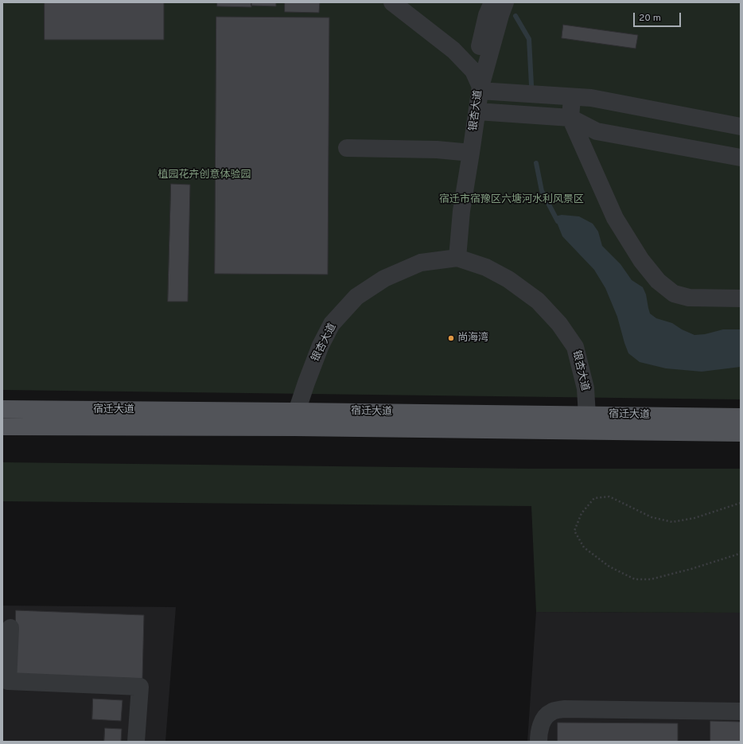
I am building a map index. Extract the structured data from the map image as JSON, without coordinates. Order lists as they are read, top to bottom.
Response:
{
  "streets": {
    "main road": ["宿迁大道"],
    "street": ["银杏大道"]
  },
  "crossings": [
    ["银杏大道", "宿迁大道"]
  ],
  "parks": ["植园花卉创意体验园", "宿迁市宿豫区六塘河水利风景区"],
  "places": ["尚海湾"],
  "scale_bar": "20 m"
}
